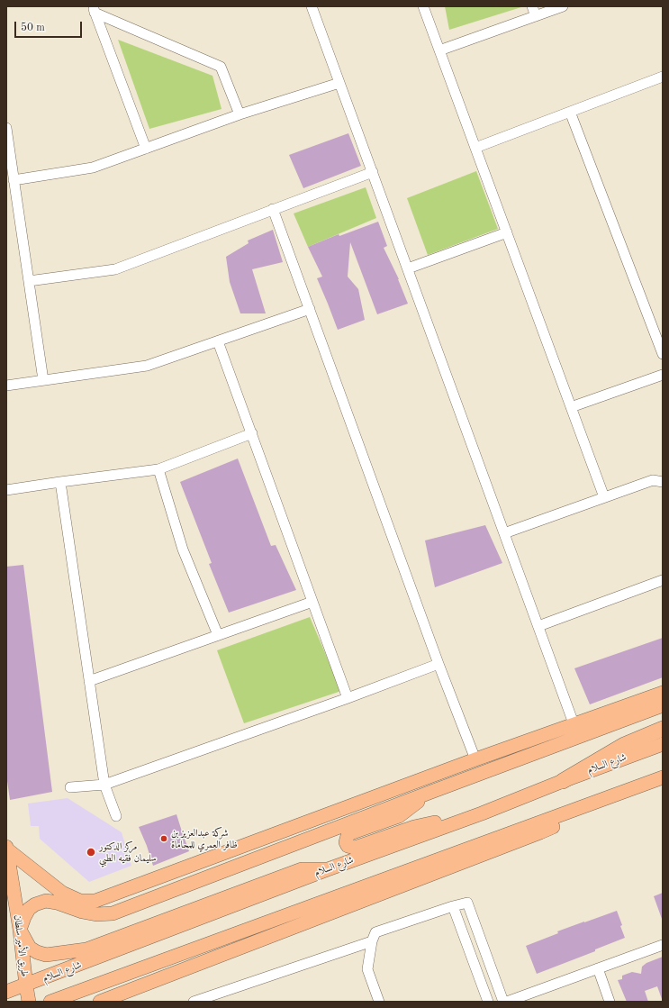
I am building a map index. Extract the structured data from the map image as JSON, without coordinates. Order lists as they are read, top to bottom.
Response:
{
  "streets": {
    "main road": ["شارع السلام", "طريق الأمير سلطان"]
  },
  "crossings": [
    ["شارع السلام", "طريق الأمير سلطان"]
  ],
  "places": ["شركة عبدالعزيز بن ظافر العمري للمحاماة", "مركز الدكتور سليمان فقيه الطبي"],
  "scale_bar": "50 m"
}
